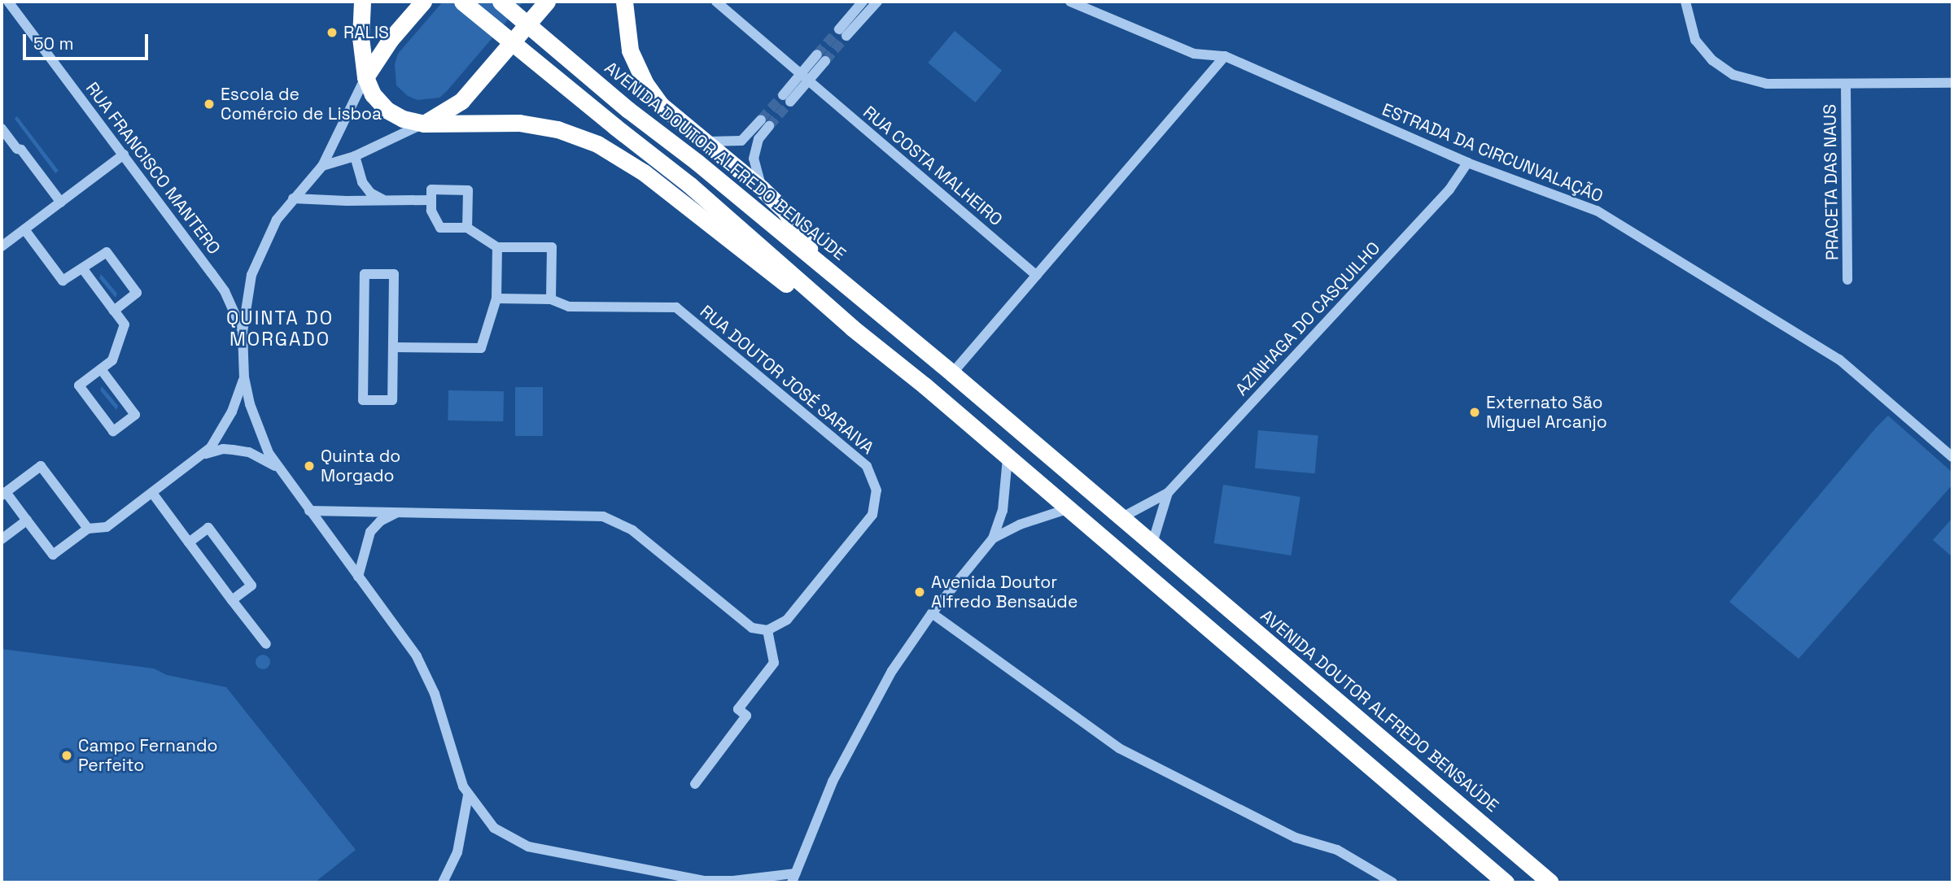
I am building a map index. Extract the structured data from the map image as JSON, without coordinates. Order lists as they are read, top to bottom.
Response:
{
  "streets": {
    "highway": ["AVENIDA DOUTOR ALFREDO BENSAÚDE"],
    "street": [
      "ESTRADA DA CIRCUNVALAÇÃO",
      "RUA COSTA MALHEIRO",
      "RUA FRANCISCO MANTERO",
      "PRACETA DAS NAUS",
      "AZINHAGA DO CASQUILHO",
      "RUA DOUTOR JOSÉ SARAIVA"
    ]
  },
  "crossings": [
    ["ESTRADA DA CIRCUNVALAÇÃO", "AZINHAGA DO CASQUILHO"],
    ["AVENIDA DOUTOR ALFREDO BENSAÚDE", "AZINHAGA DO CASQUILHO"]
  ],
  "districts": ["QUINTA DO MORGADO"],
  "places": [
    "RALIS",
    "Escola de Comércio de Lisboa",
    "Externato São Miguel Arcanjo",
    "Quinta do Morgado",
    "Avenida Doutor Alfredo Bensaúde",
    "Campo Fernando Perfeito"
  ],
  "scale_bar": "50 m"
}
